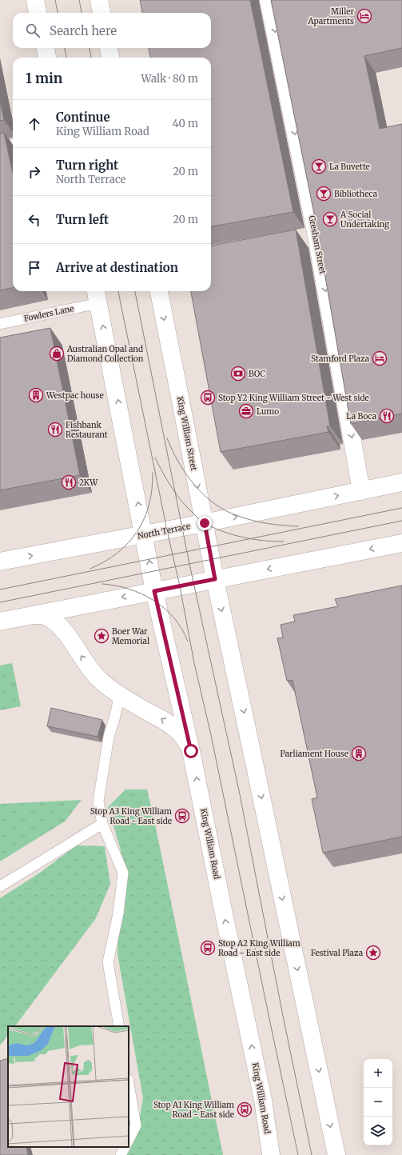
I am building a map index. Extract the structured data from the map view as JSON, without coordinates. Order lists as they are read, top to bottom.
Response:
{
  "streets": {
    "main road": [
      "Gresham Street",
      "King William Street",
      "North Terrace",
      "King William Road"
    ],
    "lane": ["Fowlers Lane"]
  },
  "crossings": [
    ["Gresham Street", "North Terrace"],
    ["King William Street", "North Terrace"],
    ["North Terrace", "King William Road"]
  ],
  "one_way": ["Gresham Street"],
  "places": {
    "hotel": ["Miller Apartments", "Stamford Plaza"],
    "bar": ["La Buvette", "Bibliotheca", "A Social Undertaking"],
    "shop": ["Australian Opal and Diamond Collection"],
    "bank": ["BOC"],
    "building": ["Westpac house", "Parliament House"],
    "bus stop": [
      "Stop Y2 King William Street - West side",
      "Stop A3 King William Road - East side",
      "Stop A2 King William Road - East side",
      "Stop A1 King William Road - East side"
    ],
    "office": ["Lumo"],
    "restaurant": ["La Boca", "Fishbank Restaurant", "2KW"],
    "place": ["Boer War Memorial", "Festival Plaza"]
  },
  "page": {
    "search": "Search here",
    "heading": ["1 min", "Walk · 80 m"],
    "list": [
      ["Continue", "King William Road", "40 m"],
      ["Turn right", "North Terrace", "20 m"],
      ["Turn left", "20 m"],
      "Arrive at destination"
    ],
    "map_buttons": ["+", "−"]
  }
}
